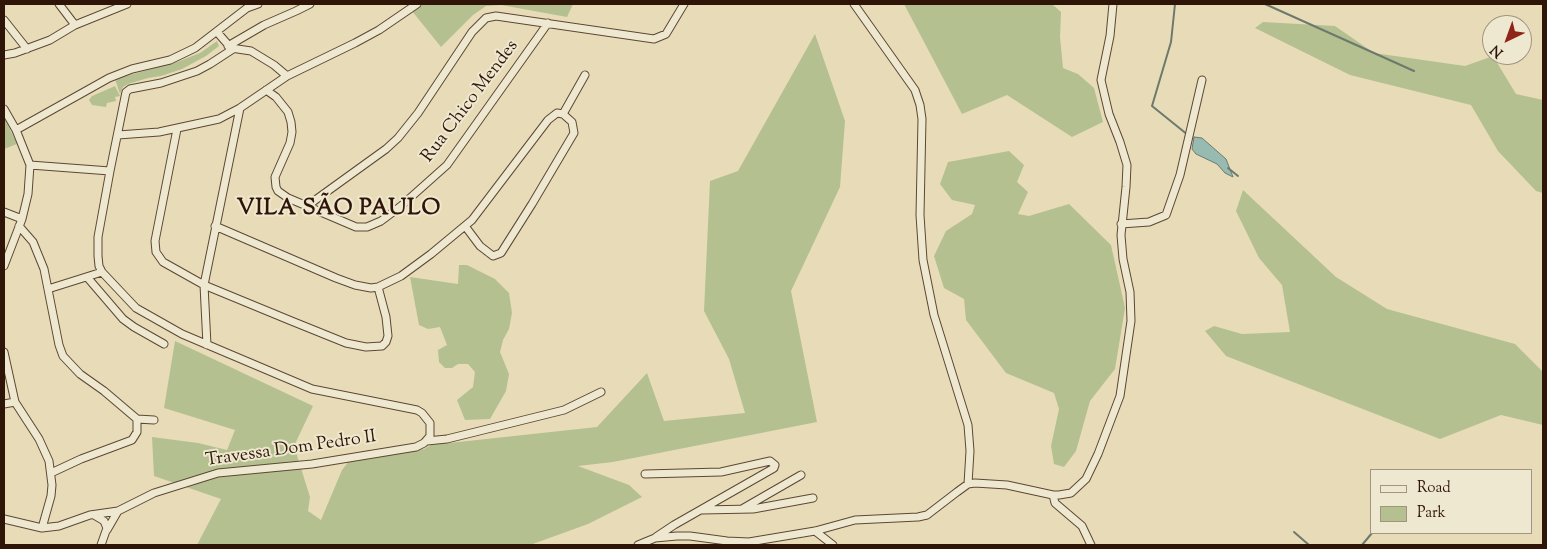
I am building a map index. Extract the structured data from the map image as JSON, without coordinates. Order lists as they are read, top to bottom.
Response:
{
  "streets": {
    "street": ["Rua Chico Mendes", "Travessa Dom Pedro II"]
  },
  "districts": ["VILA SÃO PAULO"],
  "legend": ["Road", "Park"],
  "north": "bottom left"
}
